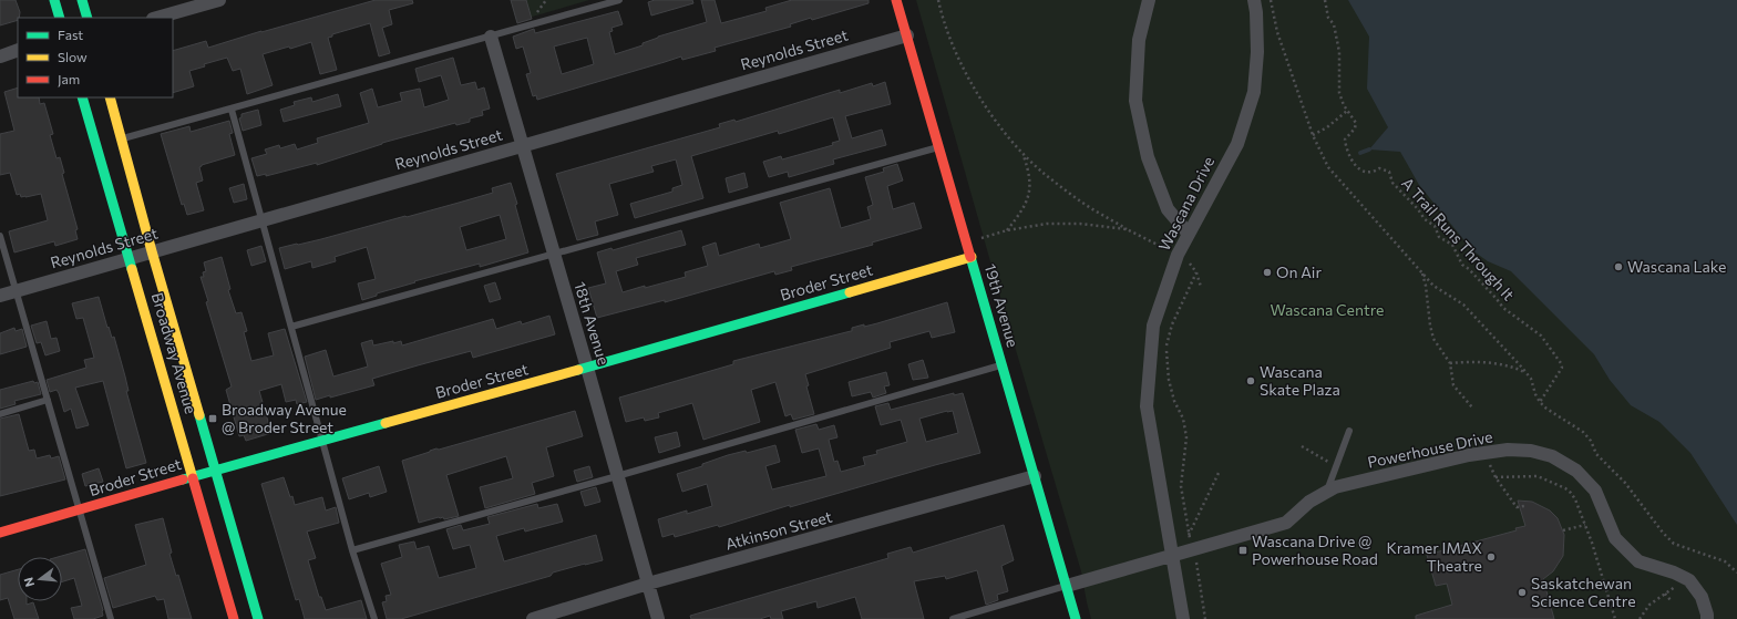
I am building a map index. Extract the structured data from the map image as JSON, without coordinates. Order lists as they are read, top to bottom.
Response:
{
  "streets": {
    "street": [
      "Reynolds Street",
      "Wascana Drive",
      "Broder Street",
      "19th Avenue",
      "18th Avenue",
      "Broadway Avenue",
      "Powerhouse Drive",
      "Atkinson Street"
    ],
    "path": ["A Trail Runs Through It"]
  },
  "crossings": [
    ["Reynolds Street", "19th Avenue"],
    ["Reynolds Street", "18th Avenue"],
    ["Reynolds Street", "Broadway Avenue"],
    ["Wascana Drive", "Powerhouse Drive"],
    ["Broder Street", "19th Avenue"],
    ["Broder Street", "18th Avenue"],
    ["Broder Street", "Broadway Avenue"],
    ["19th Avenue", "Atkinson Street"],
    ["18th Avenue", "Atkinson Street"]
  ],
  "parks": ["Wascana Centre"],
  "places": {
    "other": [
      "Wascana Lake",
      "On Air",
      "Wascana Skate Plaza",
      "Kramer IMAX Theatre",
      "Saskatchewan Science Centre"
    ],
    "transit": ["Broadway Avenue @ Broder Street", "Wascana Drive @ Powerhouse Road"]
  },
  "legend": ["Fast", "Slow", "Jam"],
  "north": "left"
}
